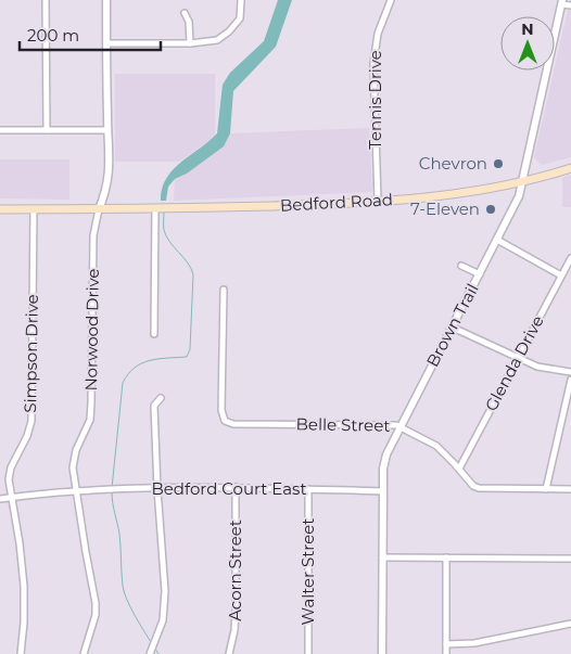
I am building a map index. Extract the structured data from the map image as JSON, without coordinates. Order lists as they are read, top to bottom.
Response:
{
  "streets": {
    "main road": ["Bedford Road"],
    "street": [
      "Tennis Drive",
      "Brown Trail",
      "Norwood Drive",
      "Simpson Drive",
      "Glenda Drive",
      "Belle Street",
      "Bedford Court East",
      "Acorn Street",
      "Walter Street"
    ]
  },
  "crossings": [
    ["Tennis Drive", "Bedford Road"],
    ["Bedford Road", "Brown Trail"],
    ["Bedford Road", "Norwood Drive"],
    ["Bedford Road", "Simpson Drive"],
    ["Brown Trail", "Belle Street"],
    ["Brown Trail", "Bedford Court East"],
    ["Norwood Drive", "Bedford Court East"],
    ["Simpson Drive", "Bedford Court East"],
    ["Glenda Drive", "Belle Street"],
    ["Bedford Court East", "Acorn Street"],
    ["Bedford Court East", "Walter Street"]
  ],
  "places": ["Chevron", "7-Eleven"],
  "scale_bar": "200 m",
  "north": "top"
}
